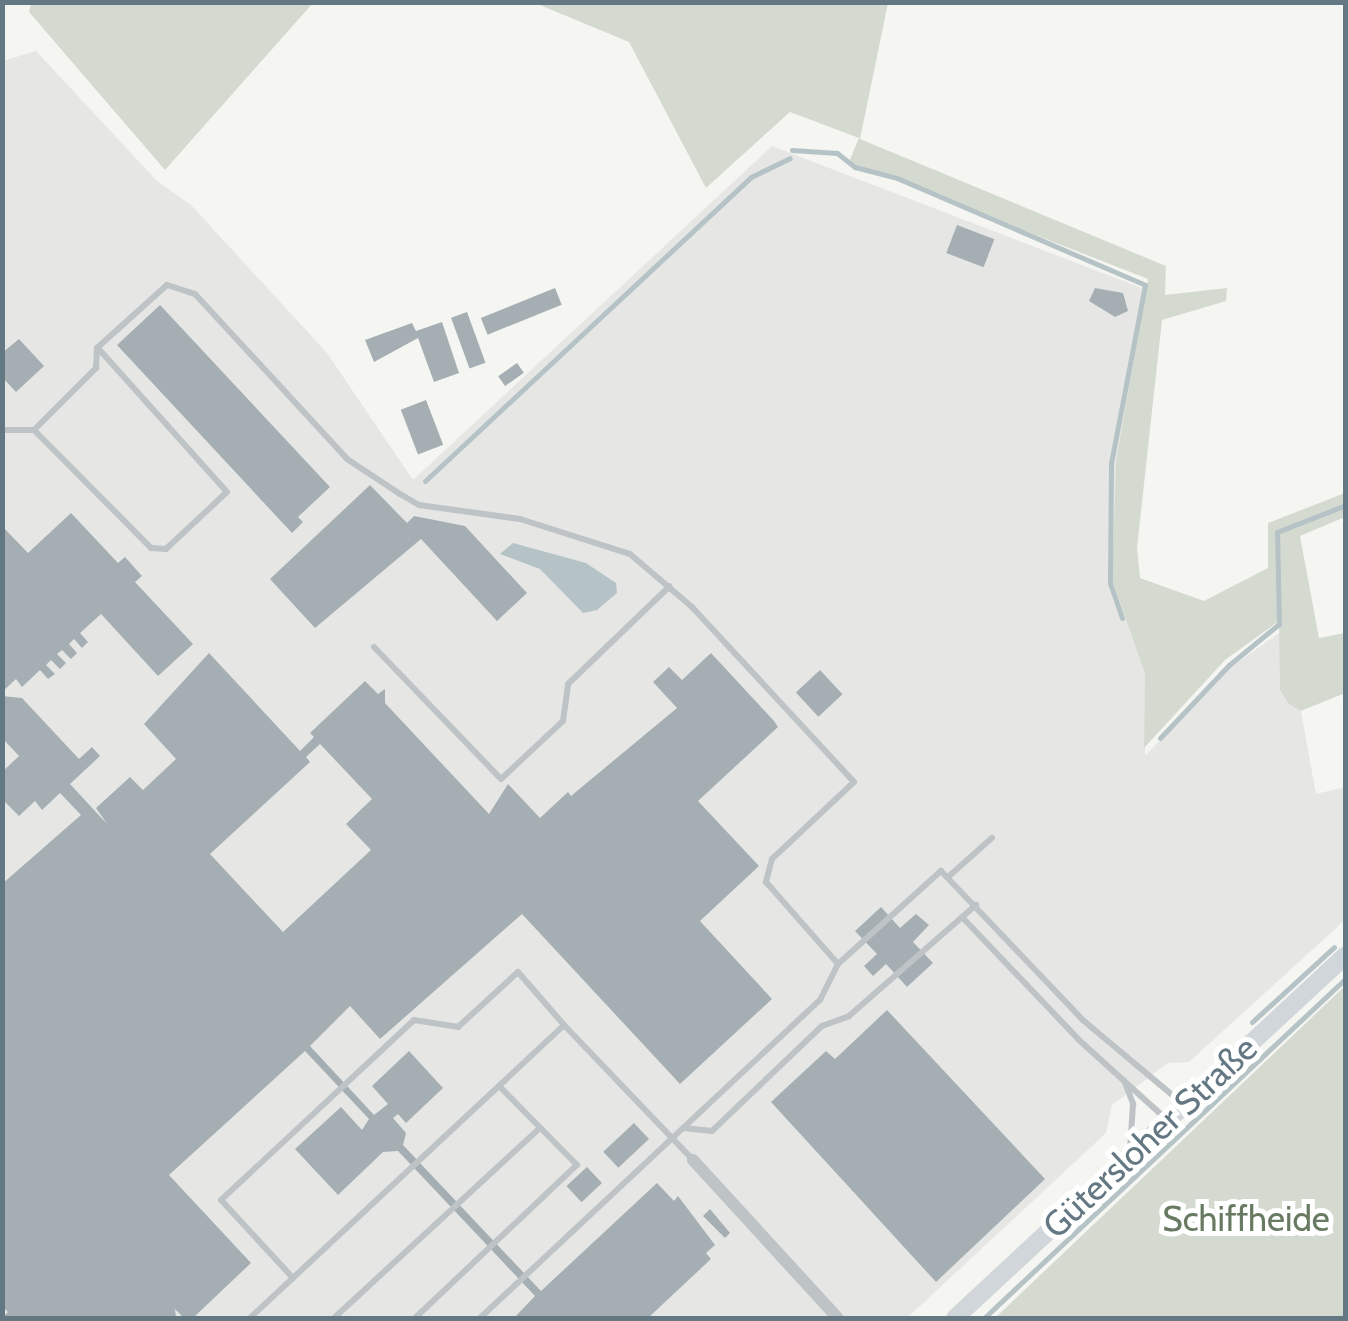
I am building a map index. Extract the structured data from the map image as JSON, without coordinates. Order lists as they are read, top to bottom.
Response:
{
  "streets": {
    "main road": ["Gütersloher Straße"]
  },
  "parks": ["Schiffheide"]
}
